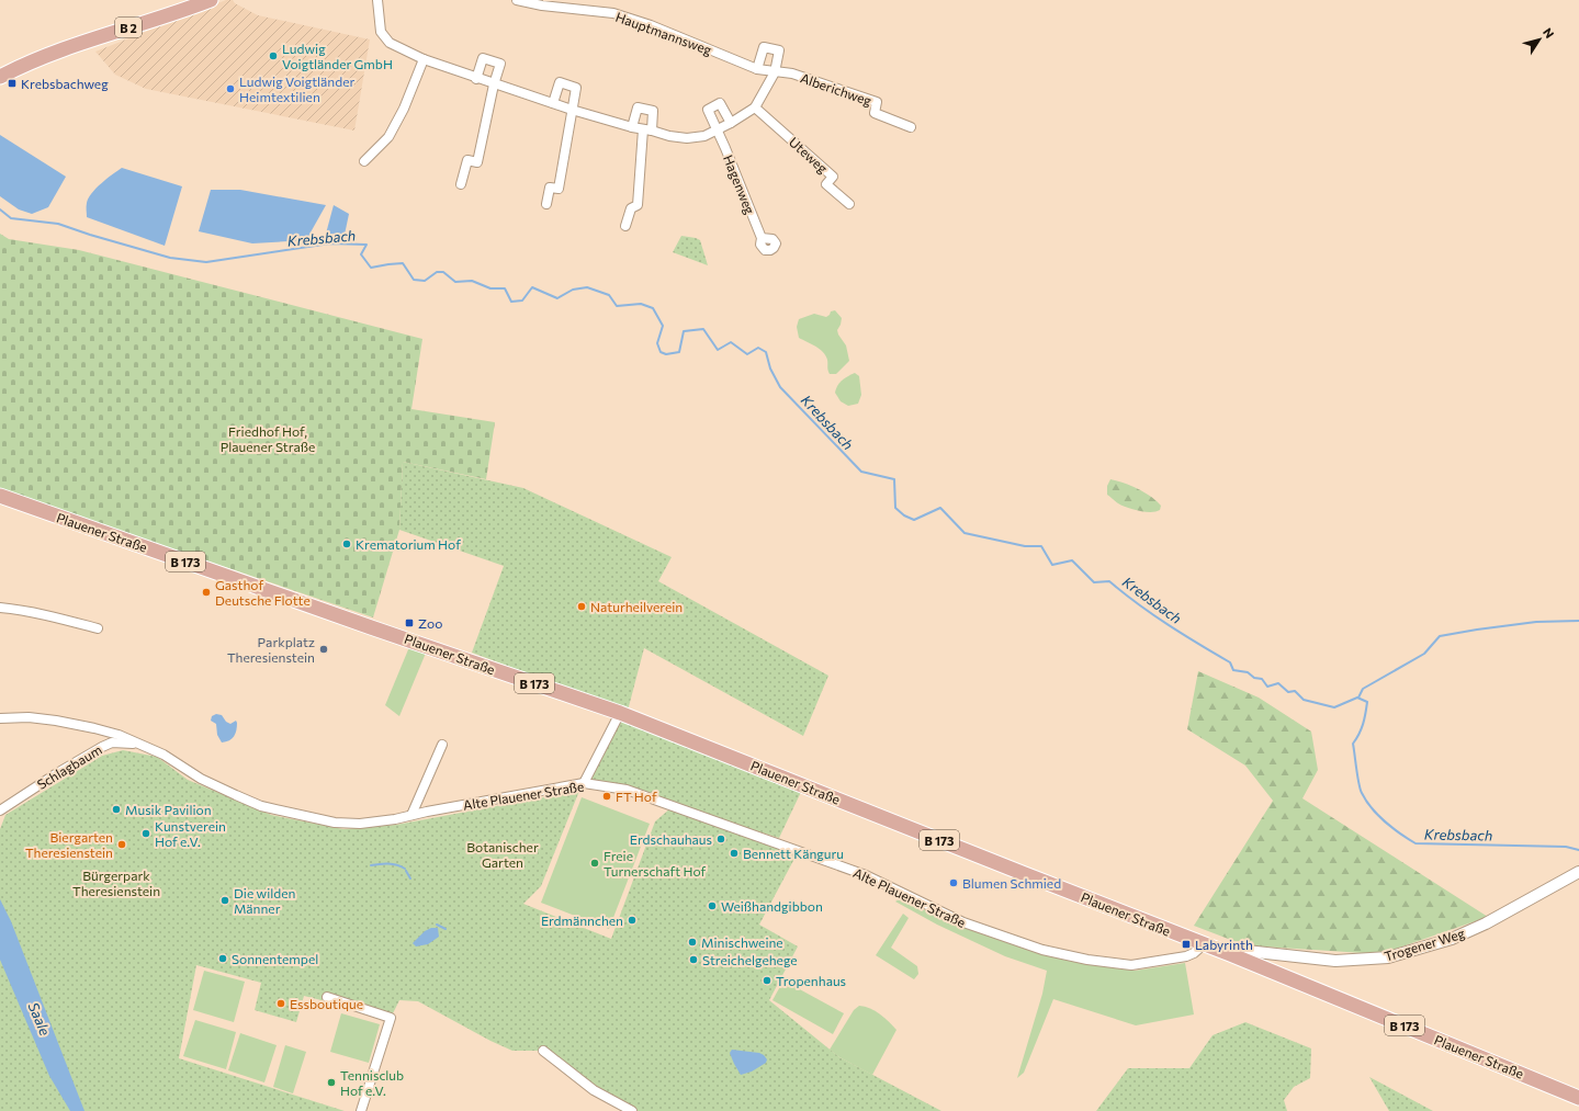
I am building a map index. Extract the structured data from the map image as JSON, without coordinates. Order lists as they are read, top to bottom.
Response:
{
  "streets": {
    "main road": ["B 2", "Plauener Straße", "B 173"],
    "street": [
      "Hauptmannsweg",
      "Alberichweg",
      "Uteweg",
      "Hagenweg",
      "Schlagbaum",
      "Alte Plauener Straße",
      "Trogener Weg"
    ]
  },
  "crossings": [
    ["Hauptmannsweg", "Alberichweg"],
    ["Plauener Straße", "Alte Plauener Straße"],
    ["Plauener Straße", "Trogener Weg"],
    ["Schlagbaum", "Alte Plauener Straße"]
  ],
  "water": ["Krebsbach", "Saale"],
  "parks": ["Friedhof Hof, Plauener Straße", "Botanischer Garten", "Bürgerpark Theresienstein"],
  "places": {
    "other": [
      "Ludwig Voigtländer GmbH",
      "Ludwig Voigtländer Heimtextilien",
      "Krematorium Hof",
      "Gasthof Deutsche Flotte",
      "Naturheilverein",
      "Parkplatz Theresienstein",
      "FT Hof",
      "Musik Pavilion",
      "Kunstverein Hof e.V.",
      "Erdschauhaus",
      "Biergarten Theresienstein",
      "Bennett Känguru",
      "Freie Turnerschaft Hof",
      "Blumen Schmied",
      "Die wilden Männer",
      "Weißhandgibbon",
      "Erdmännchen",
      "Minischweine",
      "Sonnentempel",
      "Streichelgehege",
      "Tropenhaus",
      "Essboutique",
      "Tennisclub Hof e.V."
    ],
    "transit": ["Krebsbachweg", "Zoo", "Labyrinth"]
  },
  "north": "top right"
}
